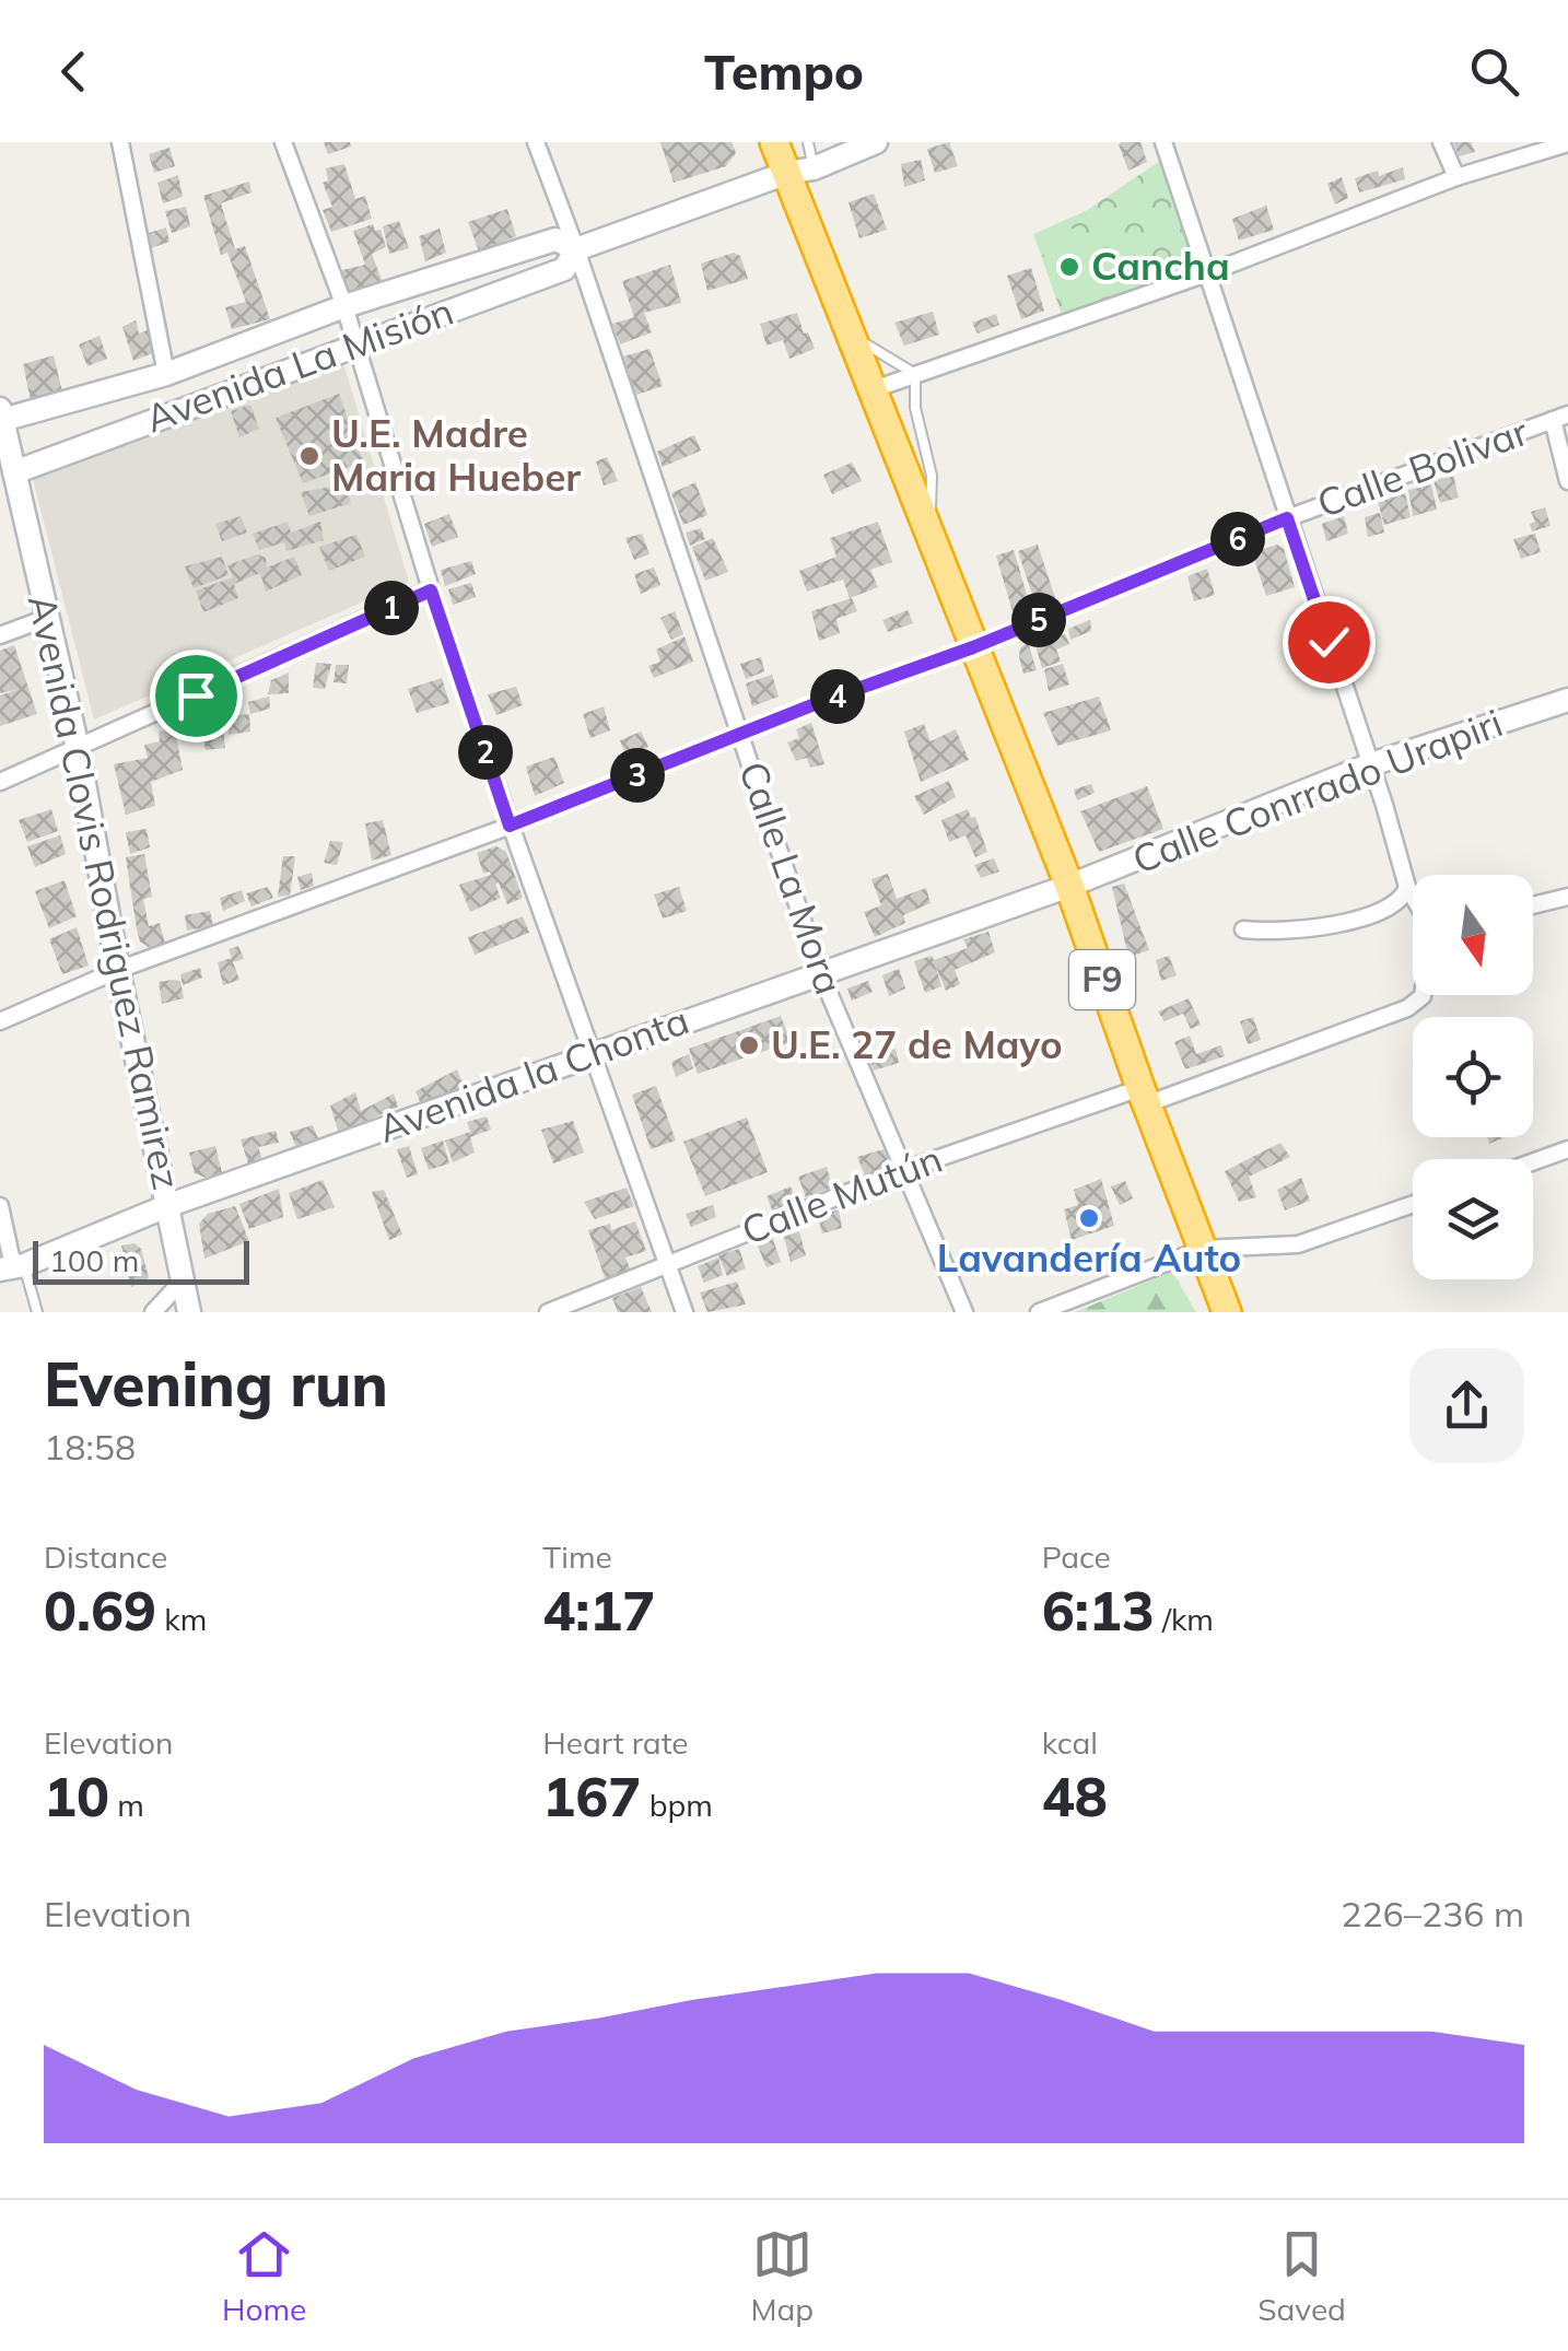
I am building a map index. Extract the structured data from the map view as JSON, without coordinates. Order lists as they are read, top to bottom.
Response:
{
  "streets": {
    "highway": ["F9"],
    "main road": [
      "Avenida La Misión",
      "Calle Conrrado Urapiri",
      "Avenida Clovis Rodriguez Ramirez",
      "Avenida la Chonta"
    ],
    "street": ["Calle Bolivar", "Calle La Mora", "Calle Mutún"]
  },
  "crossings": [
    ["Avenida La Misión", "Calle La Mora"],
    ["Avenida La Misión", "Avenida Clovis Rodriguez Ramirez"],
    ["Avenida La Misión", "F9"],
    ["Calle Bolivar", "Calle La Mora"],
    ["Calle Bolivar", "Avenida Clovis Rodriguez Ramirez"],
    ["Calle Bolivar", "F9"],
    ["Calle Conrrado Urapiri", "F9"],
    ["Calle Conrrado Urapiri", "Avenida la Chonta"],
    ["Calle La Mora", "Avenida la Chonta"],
    ["Calle La Mora", "Calle Mutún"],
    ["Avenida Clovis Rodriguez Ramirez", "Avenida la Chonta"],
    ["F9", "Avenida la Chonta"],
    ["F9", "Calle Mutún"]
  ],
  "places": [
    "Cancha",
    "U.E. Madre Maria Hueber",
    "U.E. 27 de Mayo",
    "Lavandería Auto"
  ],
  "scale_bar": "100 m",
  "north": "bottom",
  "page": {
    "header": "Tempo",
    "pins": [
      "6",
      "1",
      "5",
      "4",
      "2",
      "3"
    ],
    "scale": "100 m",
    "heading": ["Evening run", "18:58"],
    "stats": [
      ["Distance", "0.69 km"],
      ["Time", "4:17"],
      ["Pace", "6:13 /km"],
      ["Elevation", "10 m"],
      ["Heart rate", "167 bpm"],
      ["kcal", "48"]
    ],
    "chart": ["Elevation", "226–236 m"],
    "tabs": ["Home", "Map", "Saved"]
  }
}
